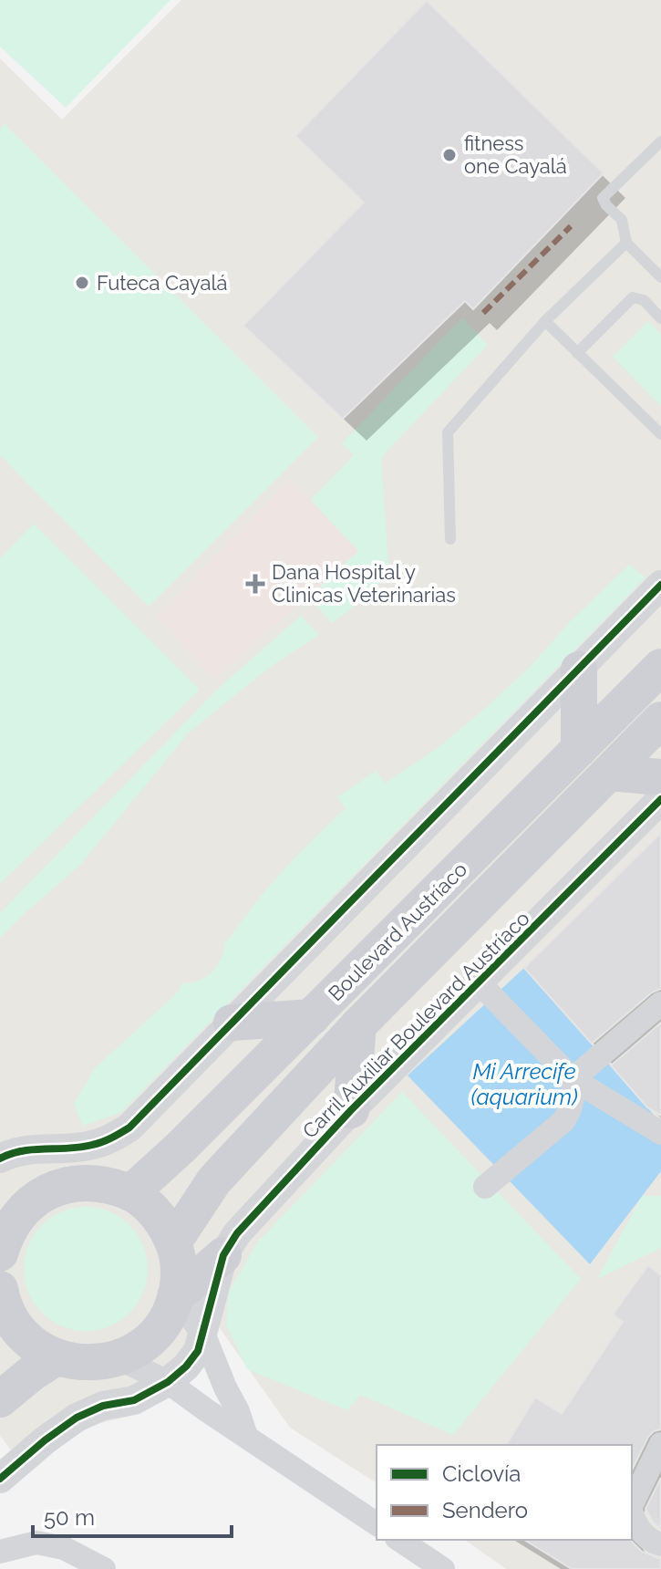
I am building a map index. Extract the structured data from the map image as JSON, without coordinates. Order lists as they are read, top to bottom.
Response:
{
  "streets": {
    "main road": ["Boulevard Austríaco"],
    "street": ["Carril Auxiliar Boulevard Austríaco"]
  },
  "water": ["Mi Arrecife (aquarium)"],
  "places": {
    "other": ["fitness one Cayalá", "Futeca Cayalá"],
    "health": ["Dana Hospital y Clinicas Veterinarias"]
  },
  "legend": ["Ciclovía", "Sendero"],
  "scale_bar": "50 m"
}
